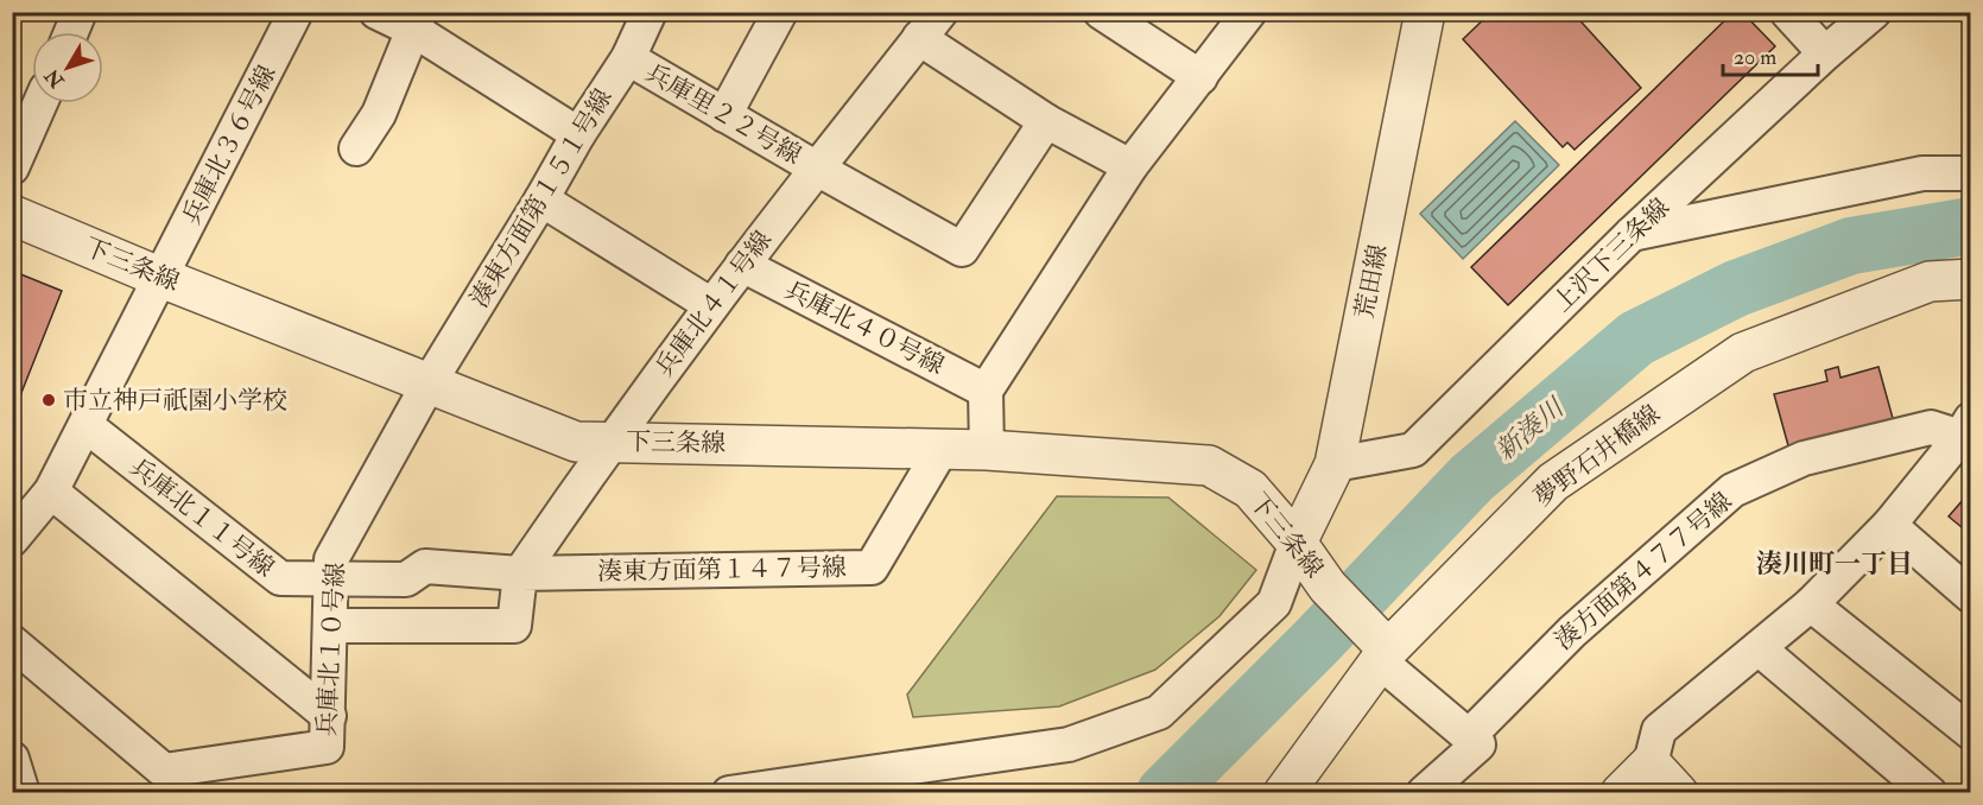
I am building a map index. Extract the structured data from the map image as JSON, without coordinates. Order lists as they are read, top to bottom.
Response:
{
  "streets": {
    "street": [
      "兵庫里２２号線",
      "兵庫北３６号線",
      "湊東方面第１５１号線",
      "上沢下三条線",
      "下三条線",
      "荒田線",
      "兵庫北４１号線",
      "兵庫北４０号線",
      "夢野石井橋線",
      "兵庫北１１号線",
      "湊東方面第１４７号線",
      "湊方面第４７７号線",
      "兵庫北１０号線"
    ]
  },
  "crossings": [
    ["兵庫里２２号線", "湊東方面第１５１号線"],
    ["兵庫里２２号線", "兵庫北４１号線"],
    ["兵庫北３６号線", "下三条線"],
    ["兵庫北３６号線", "兵庫北１１号線"],
    ["湊東方面第１５１号線", "下三条線"],
    ["湊東方面第１５１号線", "兵庫北１０号線"],
    ["上沢下三条線", "荒田線"],
    ["下三条線", "荒田線"],
    ["下三条線", "兵庫北４１号線"],
    ["下三条線", "夢野石井橋線"],
    ["下三条線", "湊東方面第１４７号線"],
    ["下三条線", "兵庫北１０号線"],
    ["兵庫北４１号線", "兵庫北４０号線"],
    ["兵庫北４１号線", "兵庫北１１号線"],
    ["兵庫北４１号線", "湊東方面第１４７号線"],
    ["兵庫北１１号線", "湊東方面第１４７号線"],
    ["兵庫北１１号線", "兵庫北１０号線"]
  ],
  "districts": ["湊川町一丁目"],
  "water": ["新湊川"],
  "places": ["市立神戸祇園小学校"],
  "scale_bar": "20 m",
  "north": "bottom left"
}
